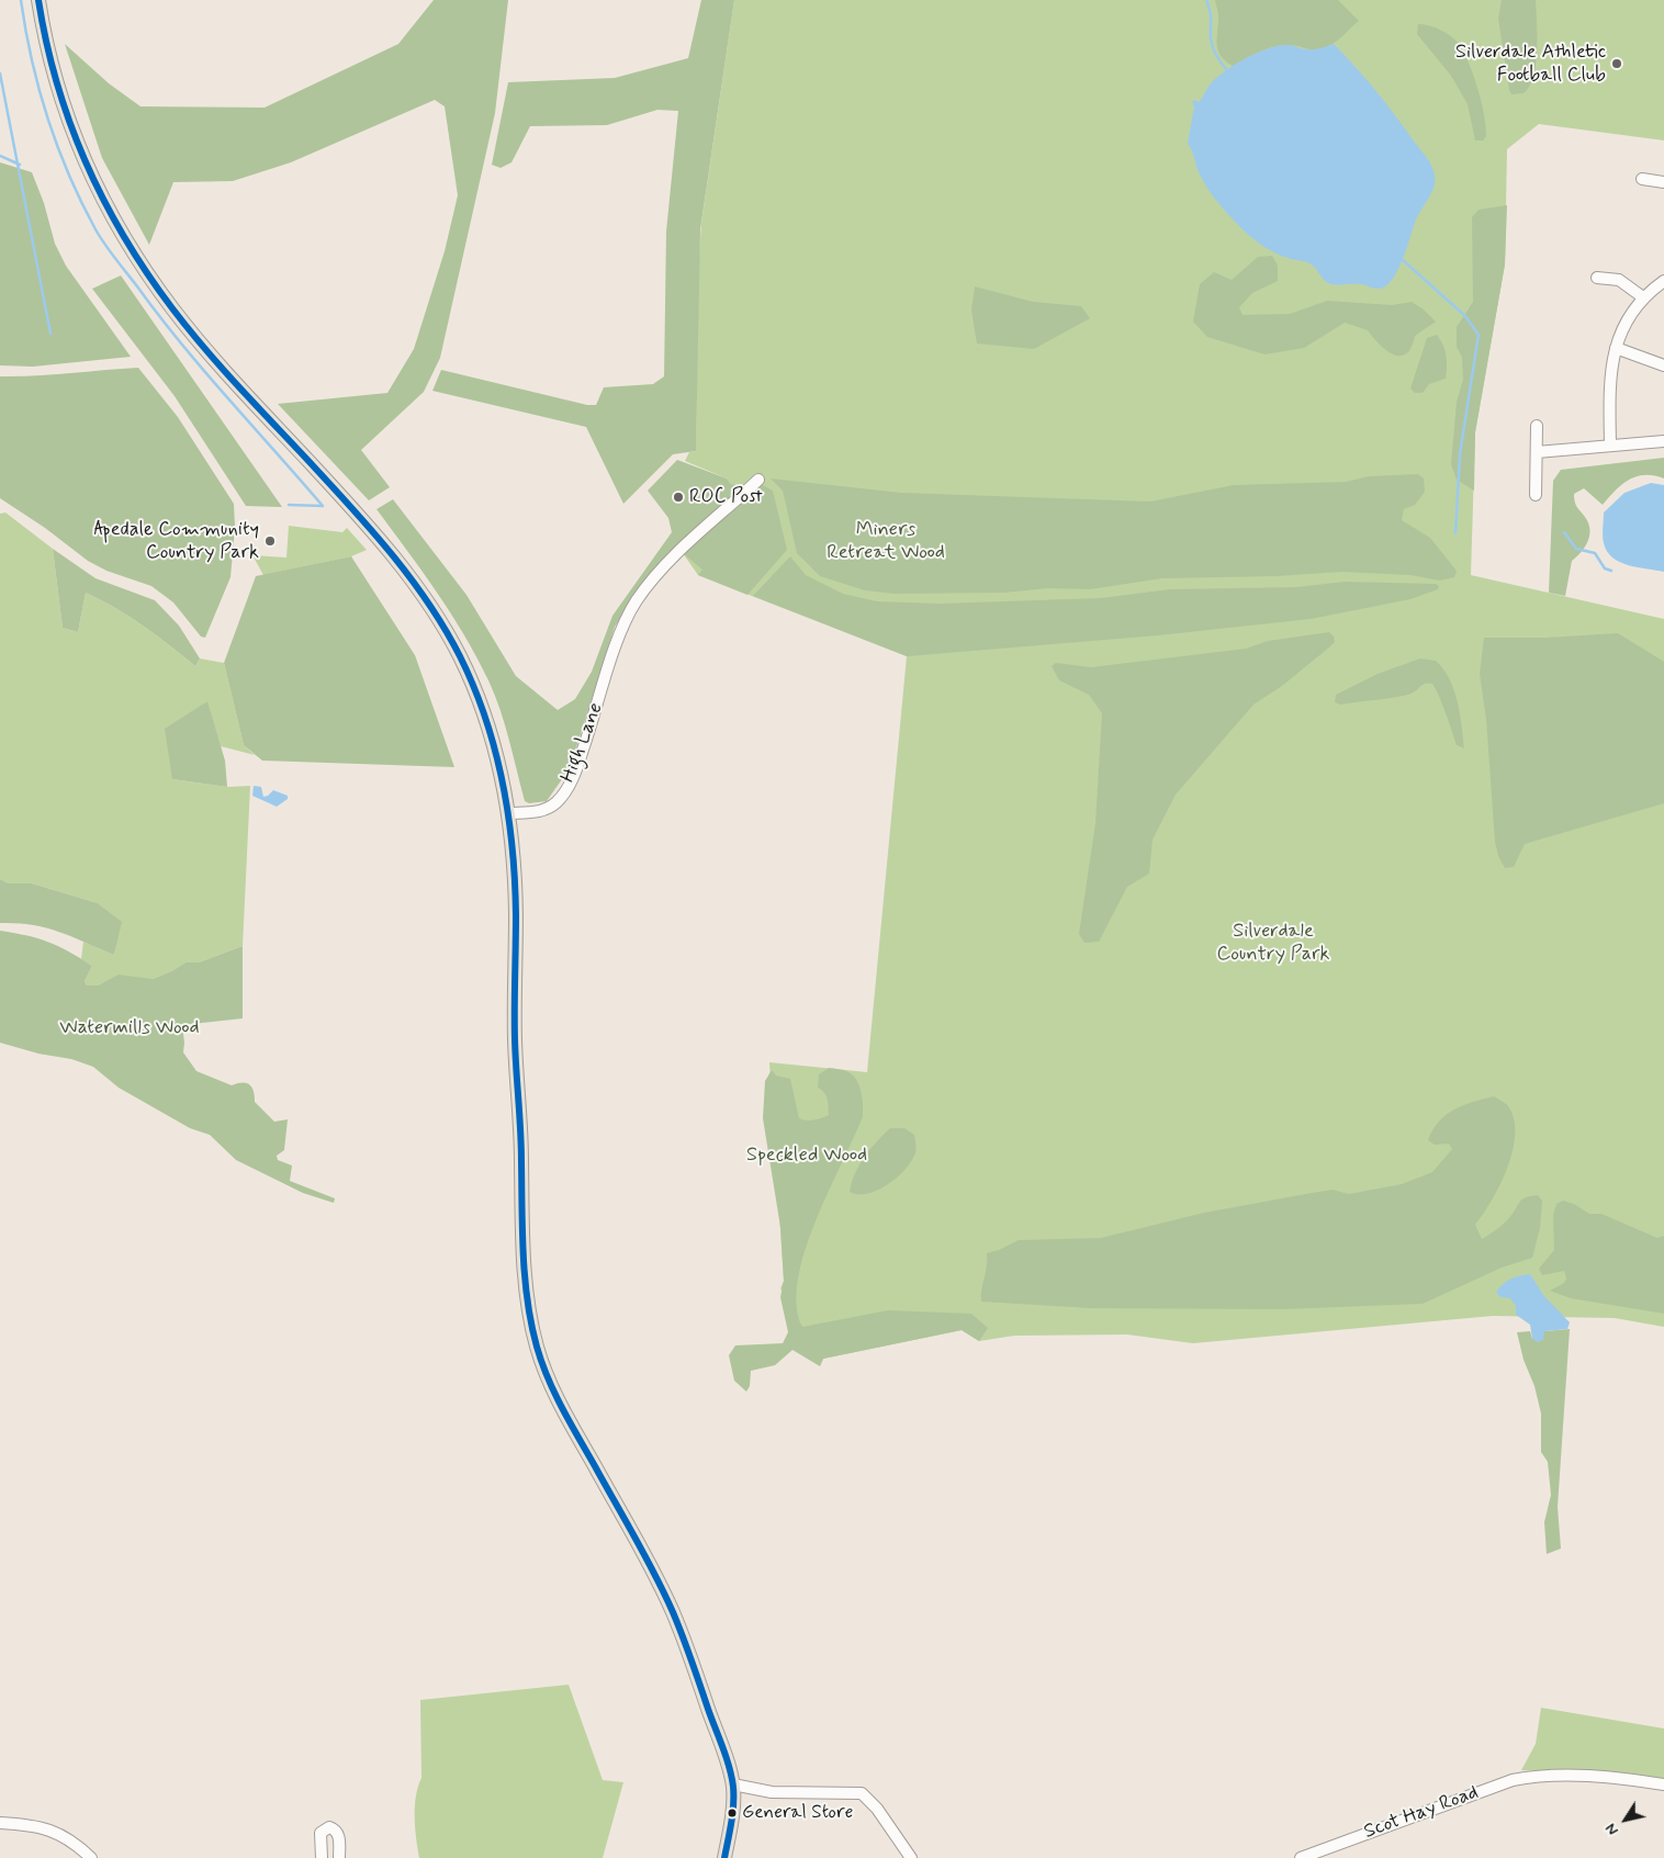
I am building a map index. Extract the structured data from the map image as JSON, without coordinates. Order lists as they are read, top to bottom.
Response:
{
  "streets": {
    "street": ["High Lane", "Scot Hay Road"]
  },
  "parks": [
    "Miners Retreat Wood",
    "Silverdale Country Park",
    "Watermills Wood",
    "Speckled Wood"
  ],
  "places": [
    "Silverdale Athletic Football Club",
    "ROC Post",
    "Apedale Community Country Park",
    "General Store"
  ],
  "north": "bottom left"
}
